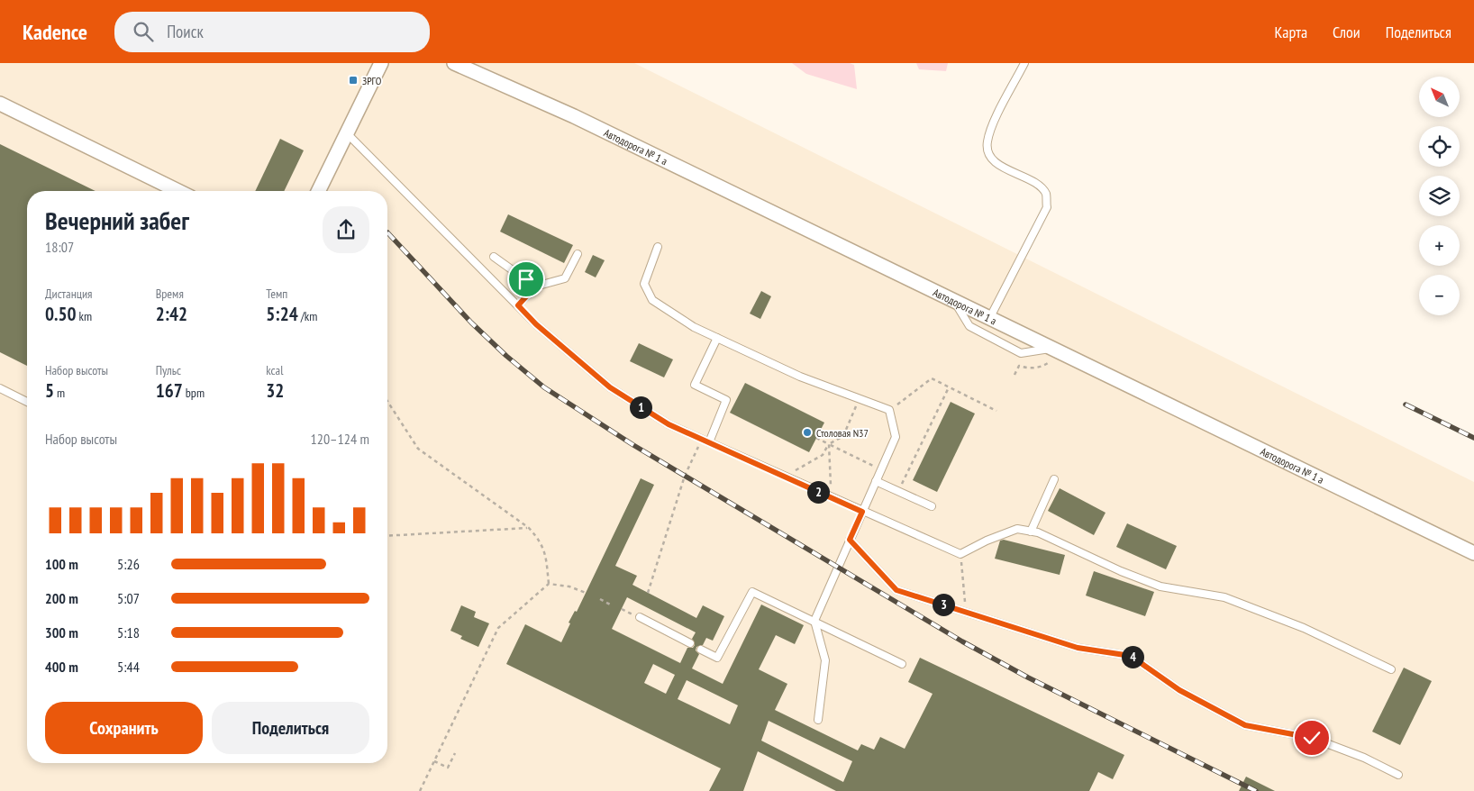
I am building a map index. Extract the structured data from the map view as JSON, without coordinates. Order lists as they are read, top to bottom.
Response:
{
  "streets": {
    "street": ["Автодорога № 1 а"]
  },
  "places": {
    "transit": ["ЗРГО"],
    "other": ["Столовая N37"]
  },
  "north": "top left",
  "page": {
    "header": "Kadence",
    "search": "Поиск",
    "nav": ["Карта", "Слои", "Поделиться"],
    "map_buttons": ["+", "−"],
    "heading": ["Вечерний забег", "18:07"],
    "stats": [
      ["Дистанция", "0.50 km"],
      ["Время", "2:42"],
      ["Темп", "5:24 /km"],
      ["Набор высоты", "5 m"],
      ["Пульс", "167 bpm"],
      ["kcal", "32"]
    ],
    "pins": [
      "1",
      "2",
      "3",
      "4"
    ],
    "chart": ["Набор высоты", "120–124 m"],
    "list": [
      {
        "name": "100 m",
        "note": "5:26"
      },
      {
        "name": "200 m",
        "note": "5:07"
      },
      {
        "name": "300 m",
        "note": "5:18"
      },
      {
        "name": "400 m",
        "note": "5:44"
      }
    ],
    "buttons": ["Сохранить", "Поделиться"]
  }
}
